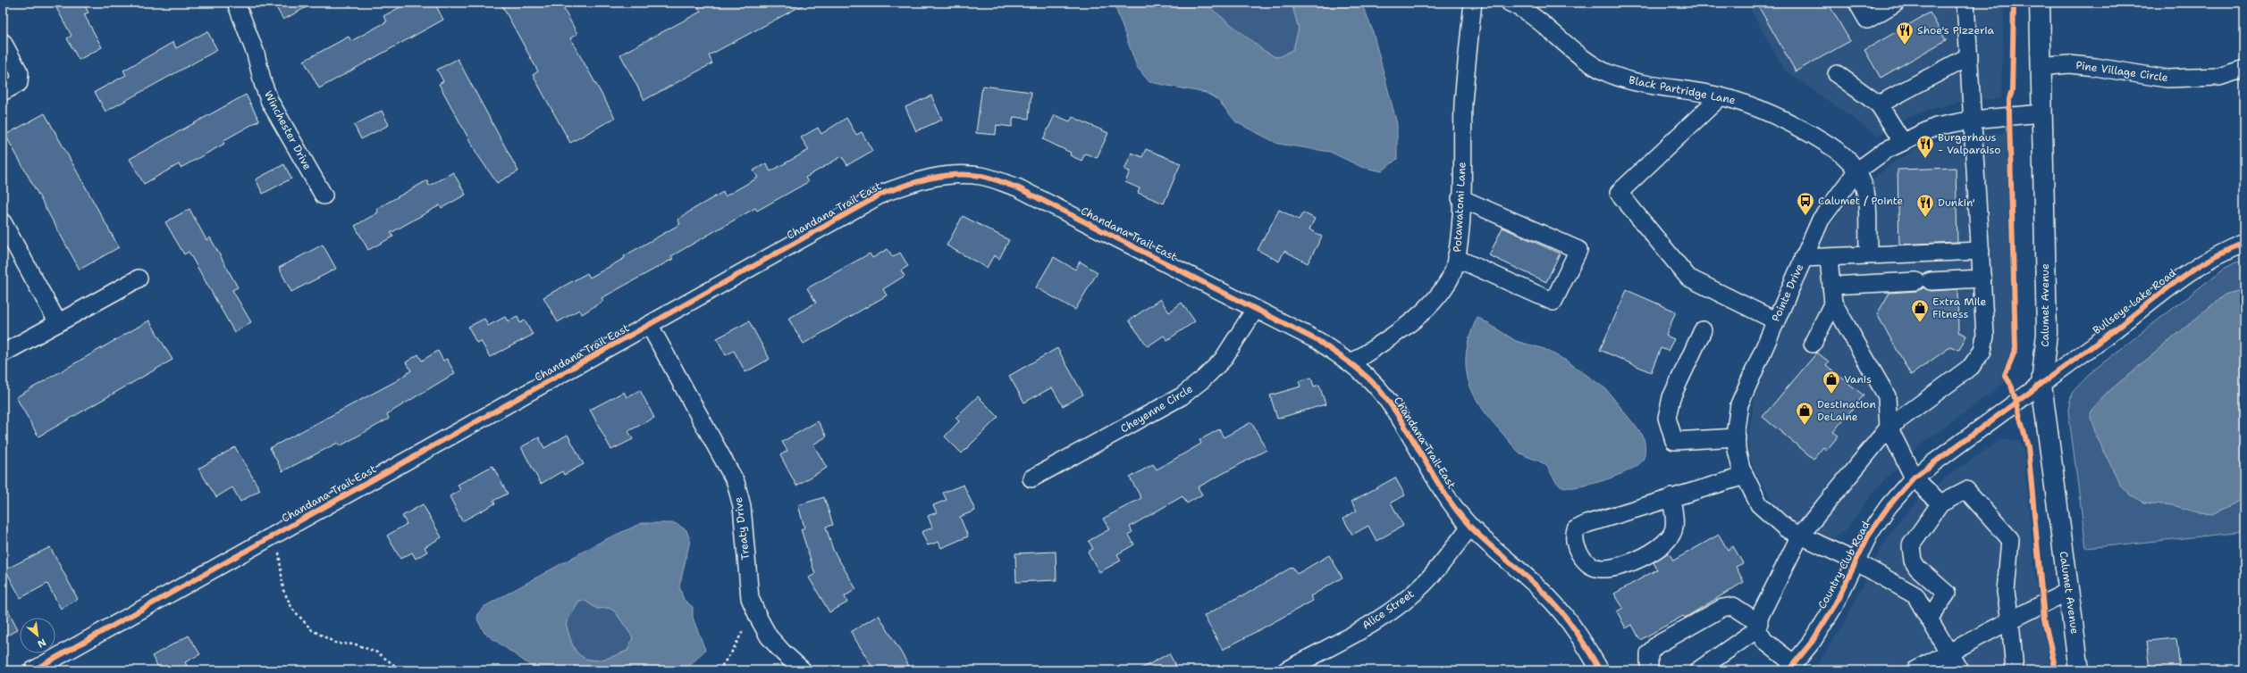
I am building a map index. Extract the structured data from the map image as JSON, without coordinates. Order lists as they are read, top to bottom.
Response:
{
  "streets": {
    "main road": ["Calumet Avenue"],
    "street": [
      "Pine Village Circle",
      "Black Partridge Lane",
      "Winchester Drive",
      "Potawatomi Lane",
      "Chandana Trail East",
      "Pointe Drive",
      "Bullseye Lake Road",
      "Cheyenne Circle",
      "Treaty Drive",
      "Country Club Road",
      "Alice Street"
    ]
  },
  "crossings": [
    ["Pine Village Circle", "Calumet Avenue"],
    ["Black Partridge Lane", "Pointe Drive"],
    ["Potawatomi Lane", "Chandana Trail East"],
    ["Chandana Trail East", "Cheyenne Circle"],
    ["Chandana Trail East", "Treaty Drive"],
    ["Chandana Trail East", "Alice Street"],
    ["Pointe Drive", "Calumet Avenue"],
    ["Pointe Drive", "Country Club Road"],
    ["Bullseye Lake Road", "Calumet Avenue"],
    ["Bullseye Lake Road", "Country Club Road"],
    ["Calumet Avenue", "Country Club Road"]
  ],
  "places": {
    "restaurant": ["Shoe's Pizzeria", "Burgerhaus - Valparaiso", "Dunkin'"],
    "bus stop": ["Calumet / Pointe"],
    "shop": ["Extra Mile Fitness", "Vanis", "Destination DeLaine"]
  },
  "north": "bottom right"
}
